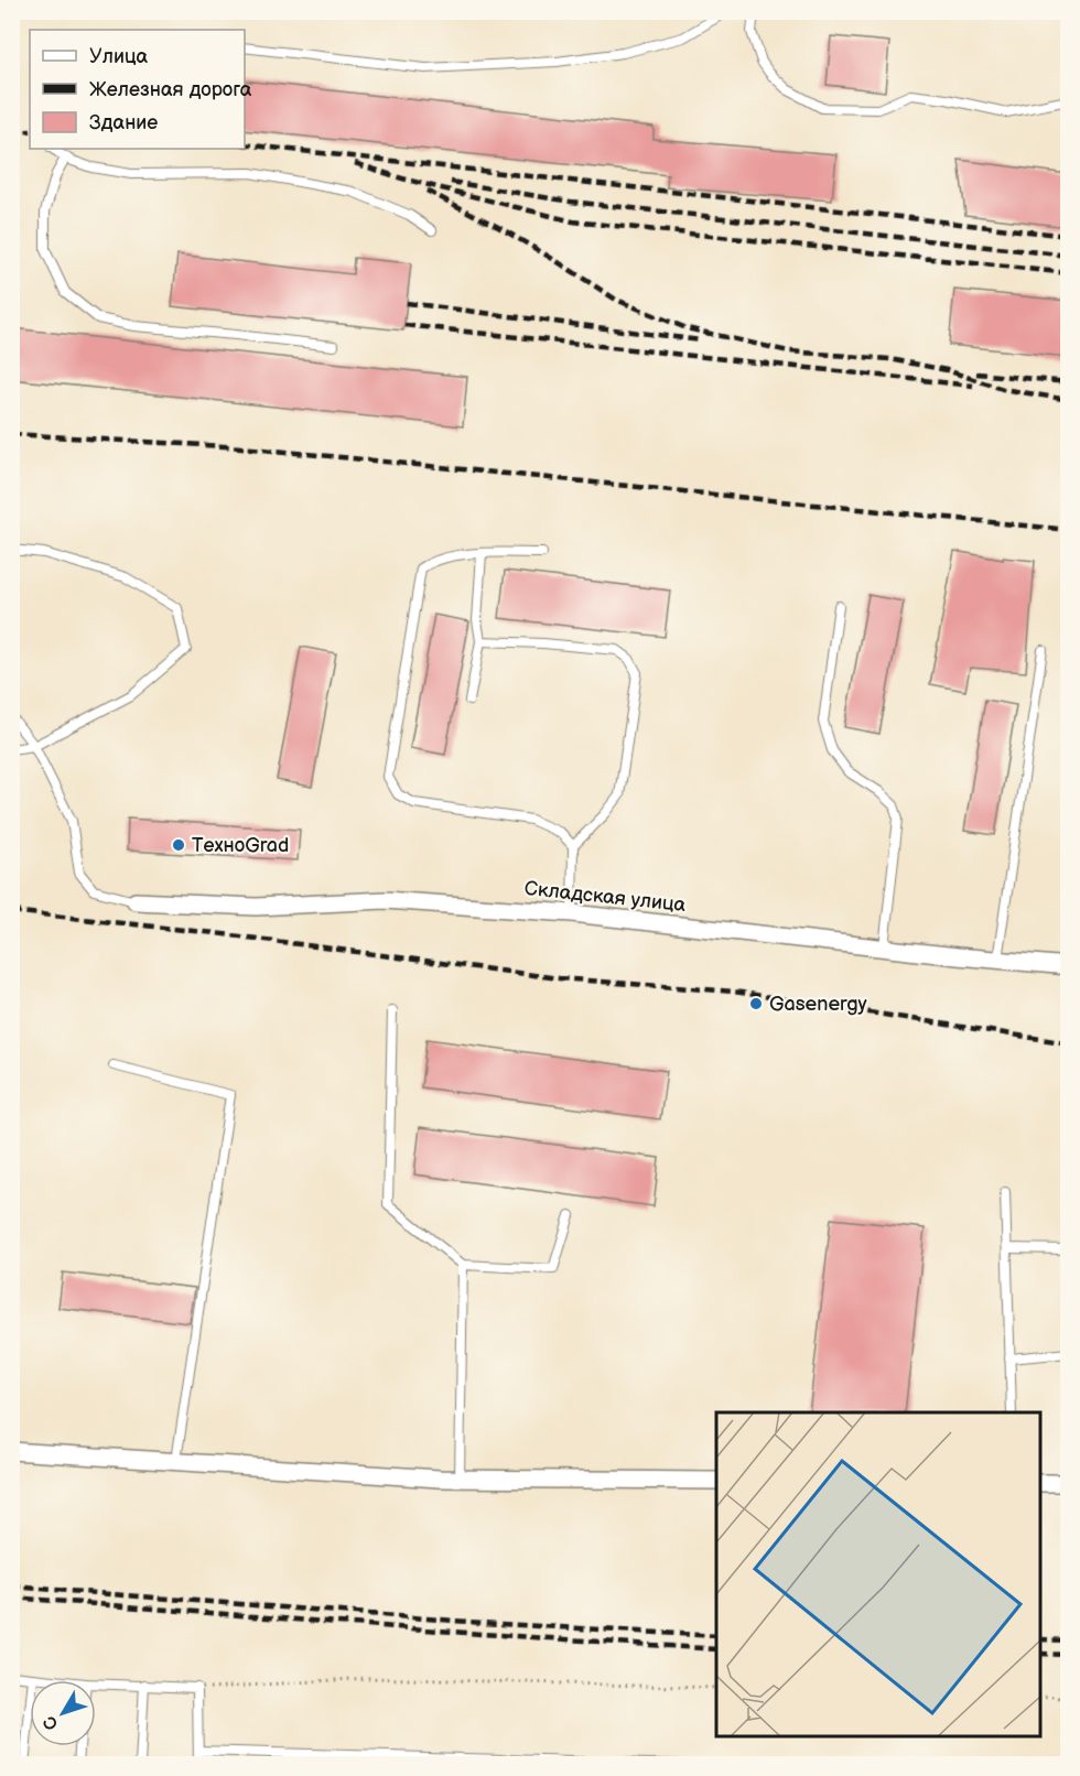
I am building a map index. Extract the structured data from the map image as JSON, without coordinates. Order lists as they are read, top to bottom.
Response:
{
  "streets": {
    "street": ["Складская улица"]
  },
  "places": ["ТехноGrad", "Gasenergy"],
  "legend": ["Улица", "Железная дорога", "Здание"],
  "north": "bottom left"
}
